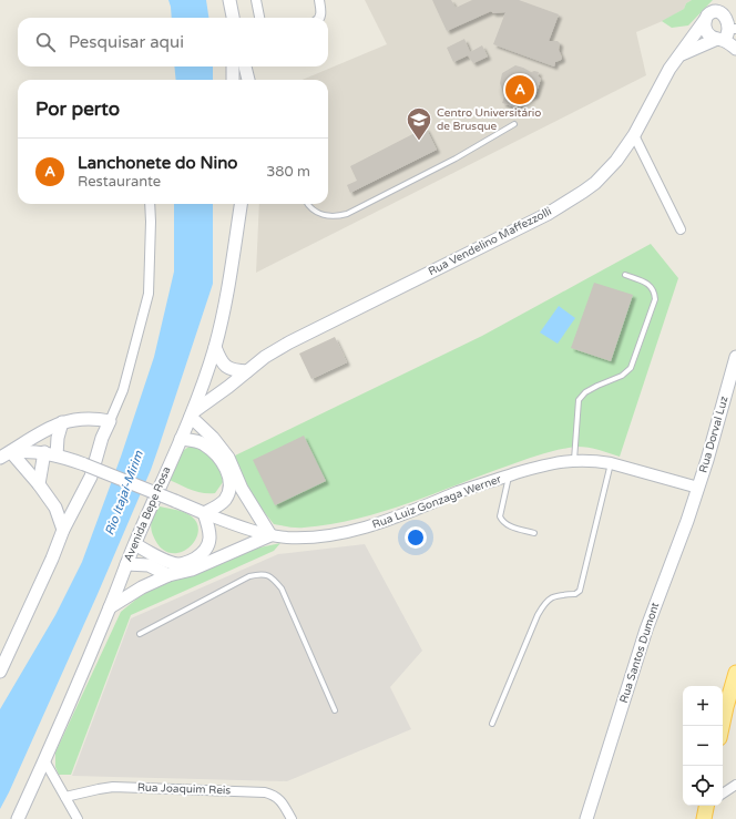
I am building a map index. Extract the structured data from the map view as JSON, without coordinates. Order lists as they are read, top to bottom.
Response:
{
  "streets": {
    "main road": [
      "Rua Vendelino Maffezzolli",
      "Rua Dorval Luz",
      "Rua Luiz Gonzaga Werner",
      "Avenida Bepe Rosa",
      "Rua Santos Dumont"
    ],
    "street": ["Rua Joaquim Reis"]
  },
  "crossings": [
    ["Rua Vendelino Maffezzolli", "Avenida Bepe Rosa"],
    ["Rua Dorval Luz", "Rua Luiz Gonzaga Werner"],
    ["Rua Dorval Luz", "Rua Santos Dumont"],
    ["Rua Luiz Gonzaga Werner", "Rua Santos Dumont"]
  ],
  "water": ["Rio Itajaí-Mirim"],
  "places": {
    "school or university": ["Centro Universitário de Brusque"]
  },
  "page": {
    "search": "Pesquisar aqui",
    "pins": "A",
    "heading": "Por perto",
    "list": [
      {
        "mark": "A",
        "name": "Lanchonete do Nino",
        "note": "Restaurante",
        "value": "380 m"
      }
    ],
    "map_buttons": ["+", "−"]
  }
}
